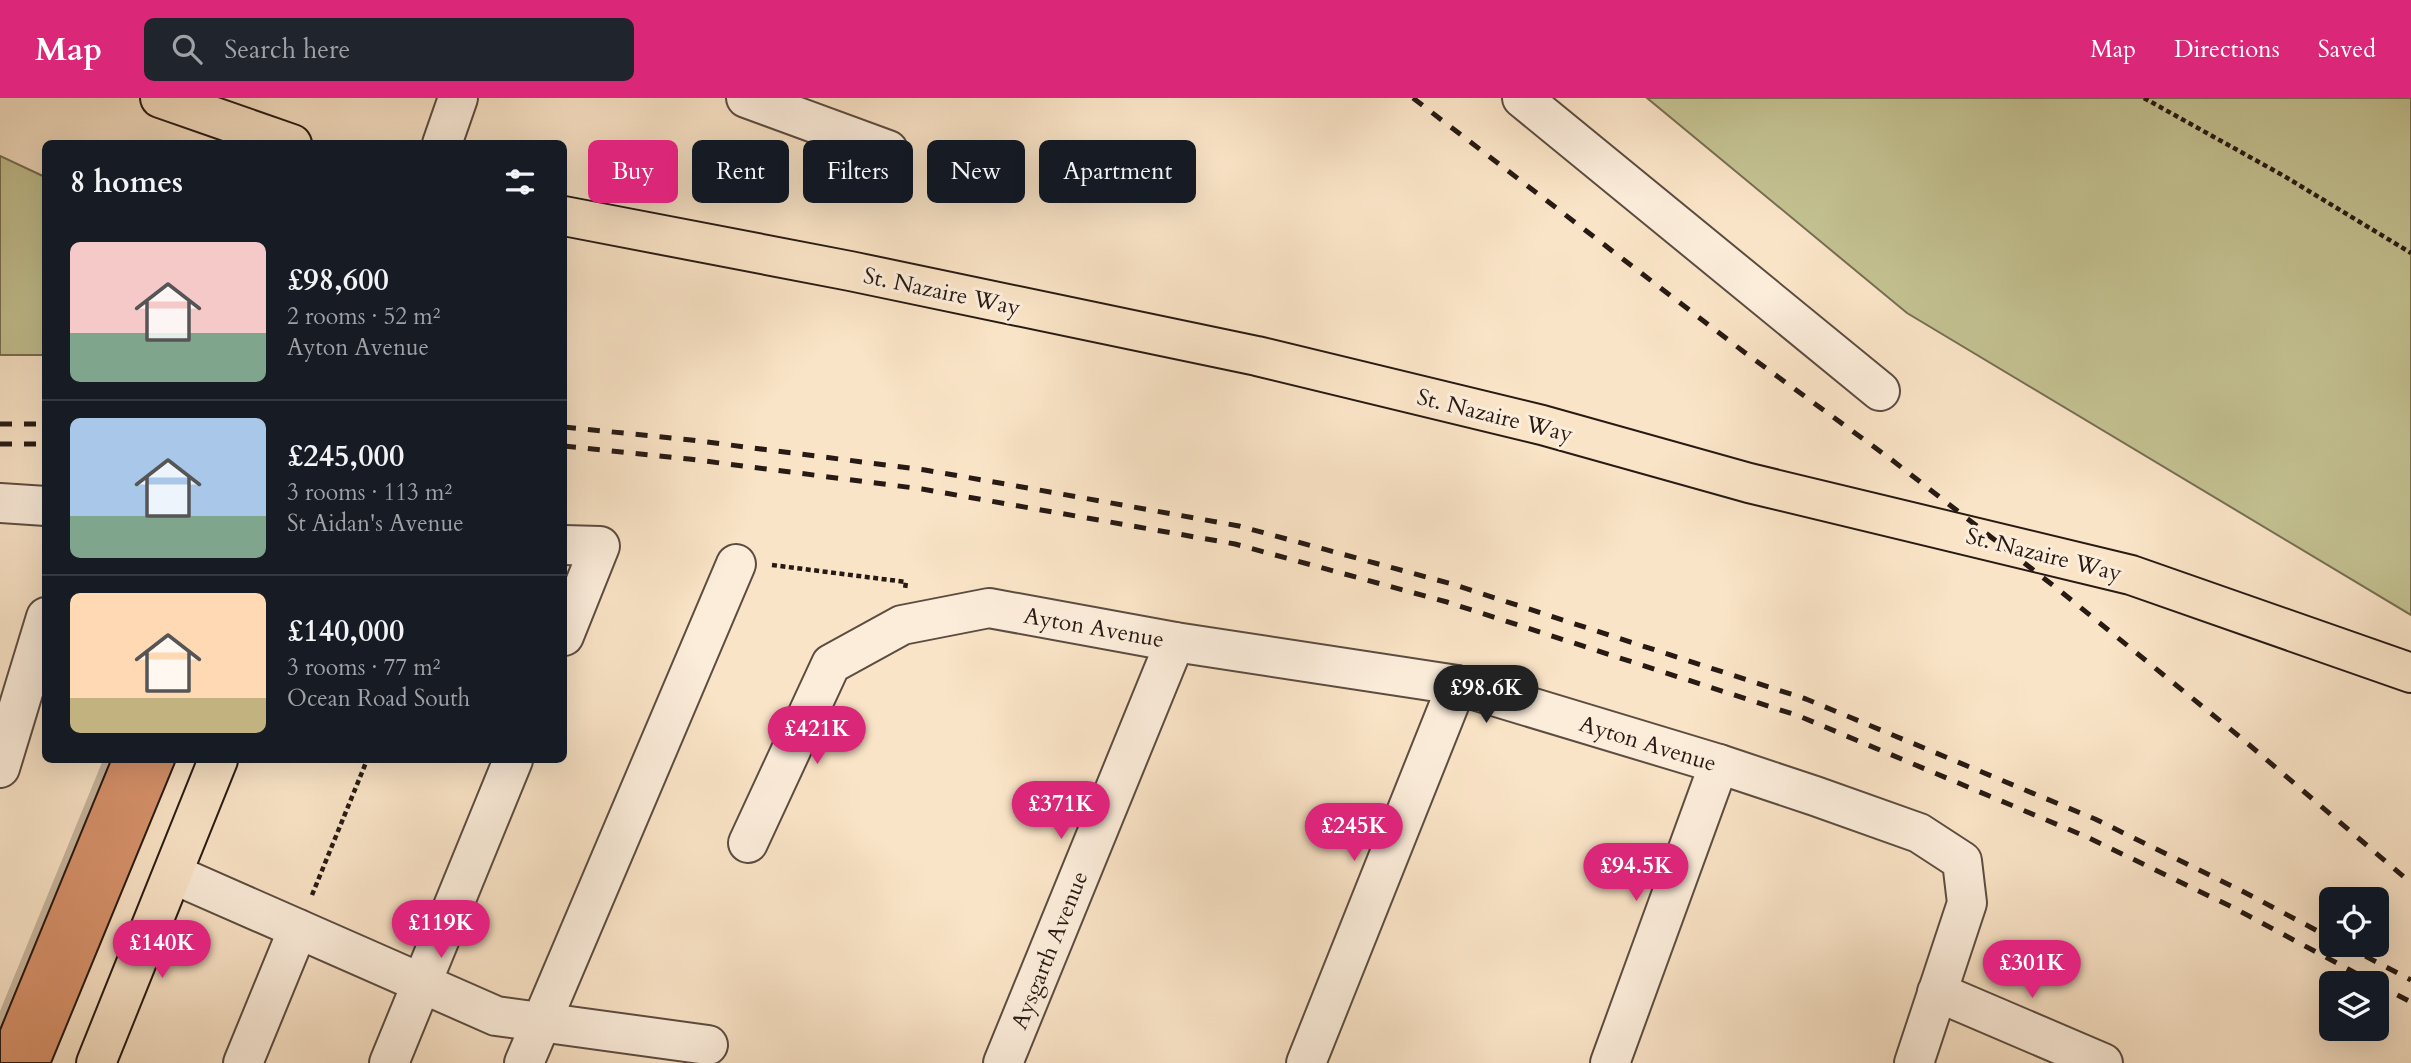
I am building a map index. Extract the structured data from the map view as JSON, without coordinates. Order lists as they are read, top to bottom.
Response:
{
  "streets": {
    "main road": ["St. Nazaire Way"],
    "street": ["Ayton Avenue", "Aysgarth Avenue"]
  },
  "crossings": [
    ["Ayton Avenue", "Aysgarth Avenue"]
  ],
  "page": {
    "header": "Map",
    "search": "Search here",
    "nav": ["Map", "Directions", "Saved"],
    "chip": [
      "Buy",
      "Rent",
      "Filters",
      "New",
      "Apartment"
    ],
    "heading": "8 homes",
    "list": [
      {
        "name": "£98,600",
        "note": "2 rooms · 52 m² · Ayton Avenue"
      },
      {
        "name": "£245,000",
        "note": "3 rooms · 113 m² · St Aidan's Avenue"
      },
      {
        "name": "£140,000",
        "note": "3 rooms · 77 m² · Ocean Road South"
      }
    ],
    "price": [
      "£98.6K",
      "£421K",
      "£371K",
      "£245K",
      "£94.5K",
      "£119K",
      "£140K",
      "£301K"
    ]
  }
}
